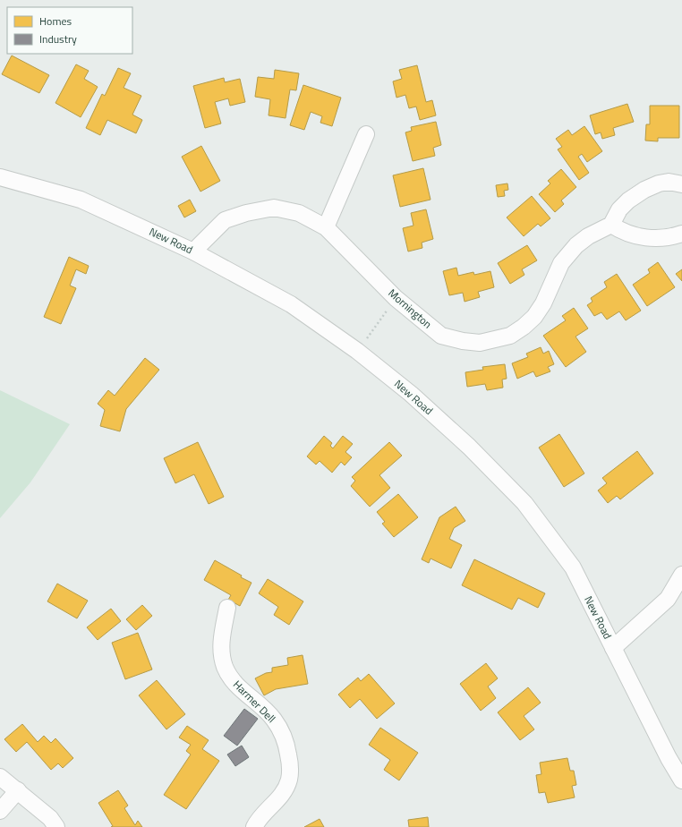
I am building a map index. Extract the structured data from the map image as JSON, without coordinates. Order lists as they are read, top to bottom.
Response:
{
  "streets": {
    "street": ["New Road", "Mornington", "Harmer Dell"]
  },
  "crossings": [
    ["New Road", "Mornington"]
  ],
  "legend": ["Homes", "Industry"]
}
